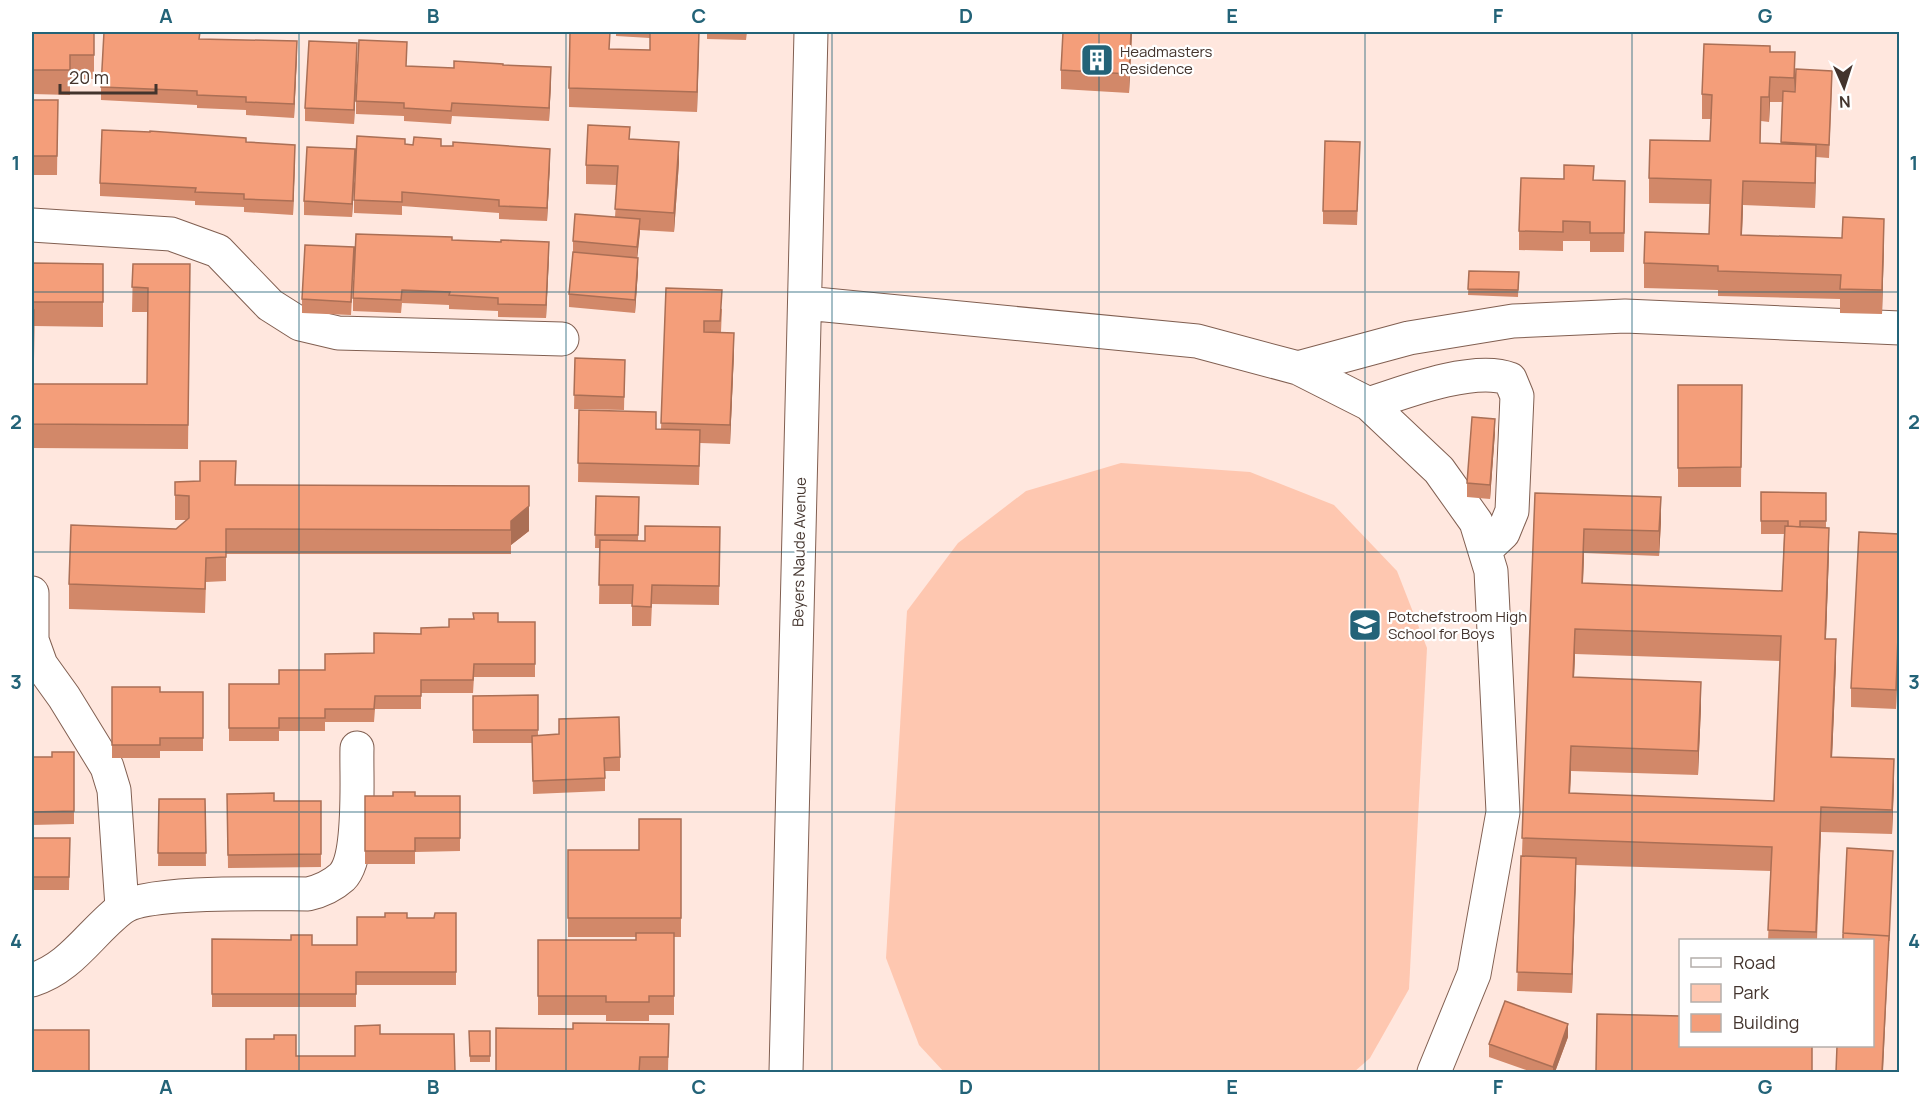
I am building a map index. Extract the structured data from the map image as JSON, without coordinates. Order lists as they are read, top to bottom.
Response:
{
  "streets": {
    "street": ["Beyers Naude Avenue"]
  },
  "places": {
    "building": ["Headmasters Residence"],
    "school or university": ["Potchefstroom High School for Boys"]
  },
  "legend": ["Road", "Park", "Building"],
  "scale_bar": "20 m",
  "north": "bottom",
  "grid": {
    "columns": [
      "A",
      "B",
      "C",
      "D",
      "E",
      "F",
      "G"
    ],
    "rows": [
      "1",
      "2",
      "3",
      "4"
    ]
  }
}
